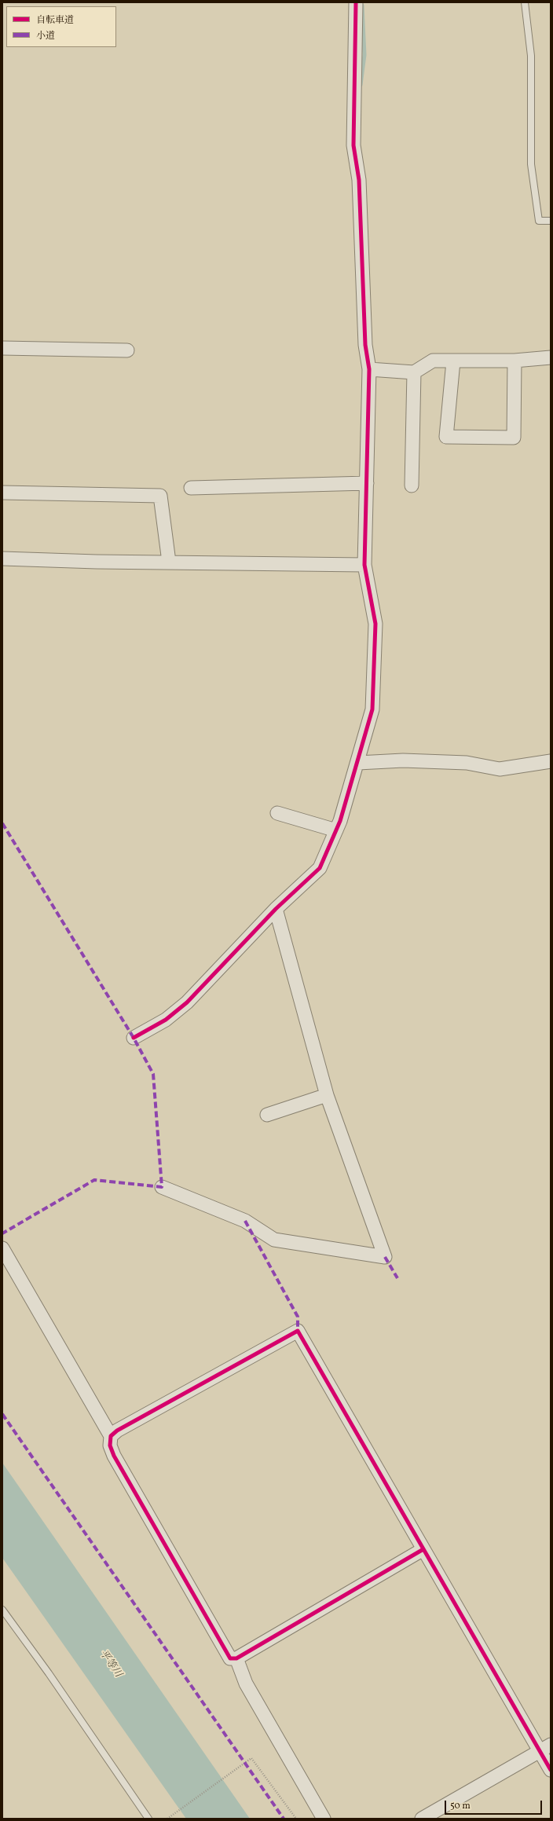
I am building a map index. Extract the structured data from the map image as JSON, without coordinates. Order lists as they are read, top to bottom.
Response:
{
  "water": ["平等川"],
  "legend": ["自転車道", "小道"],
  "scale_bar": "50 m"
}
